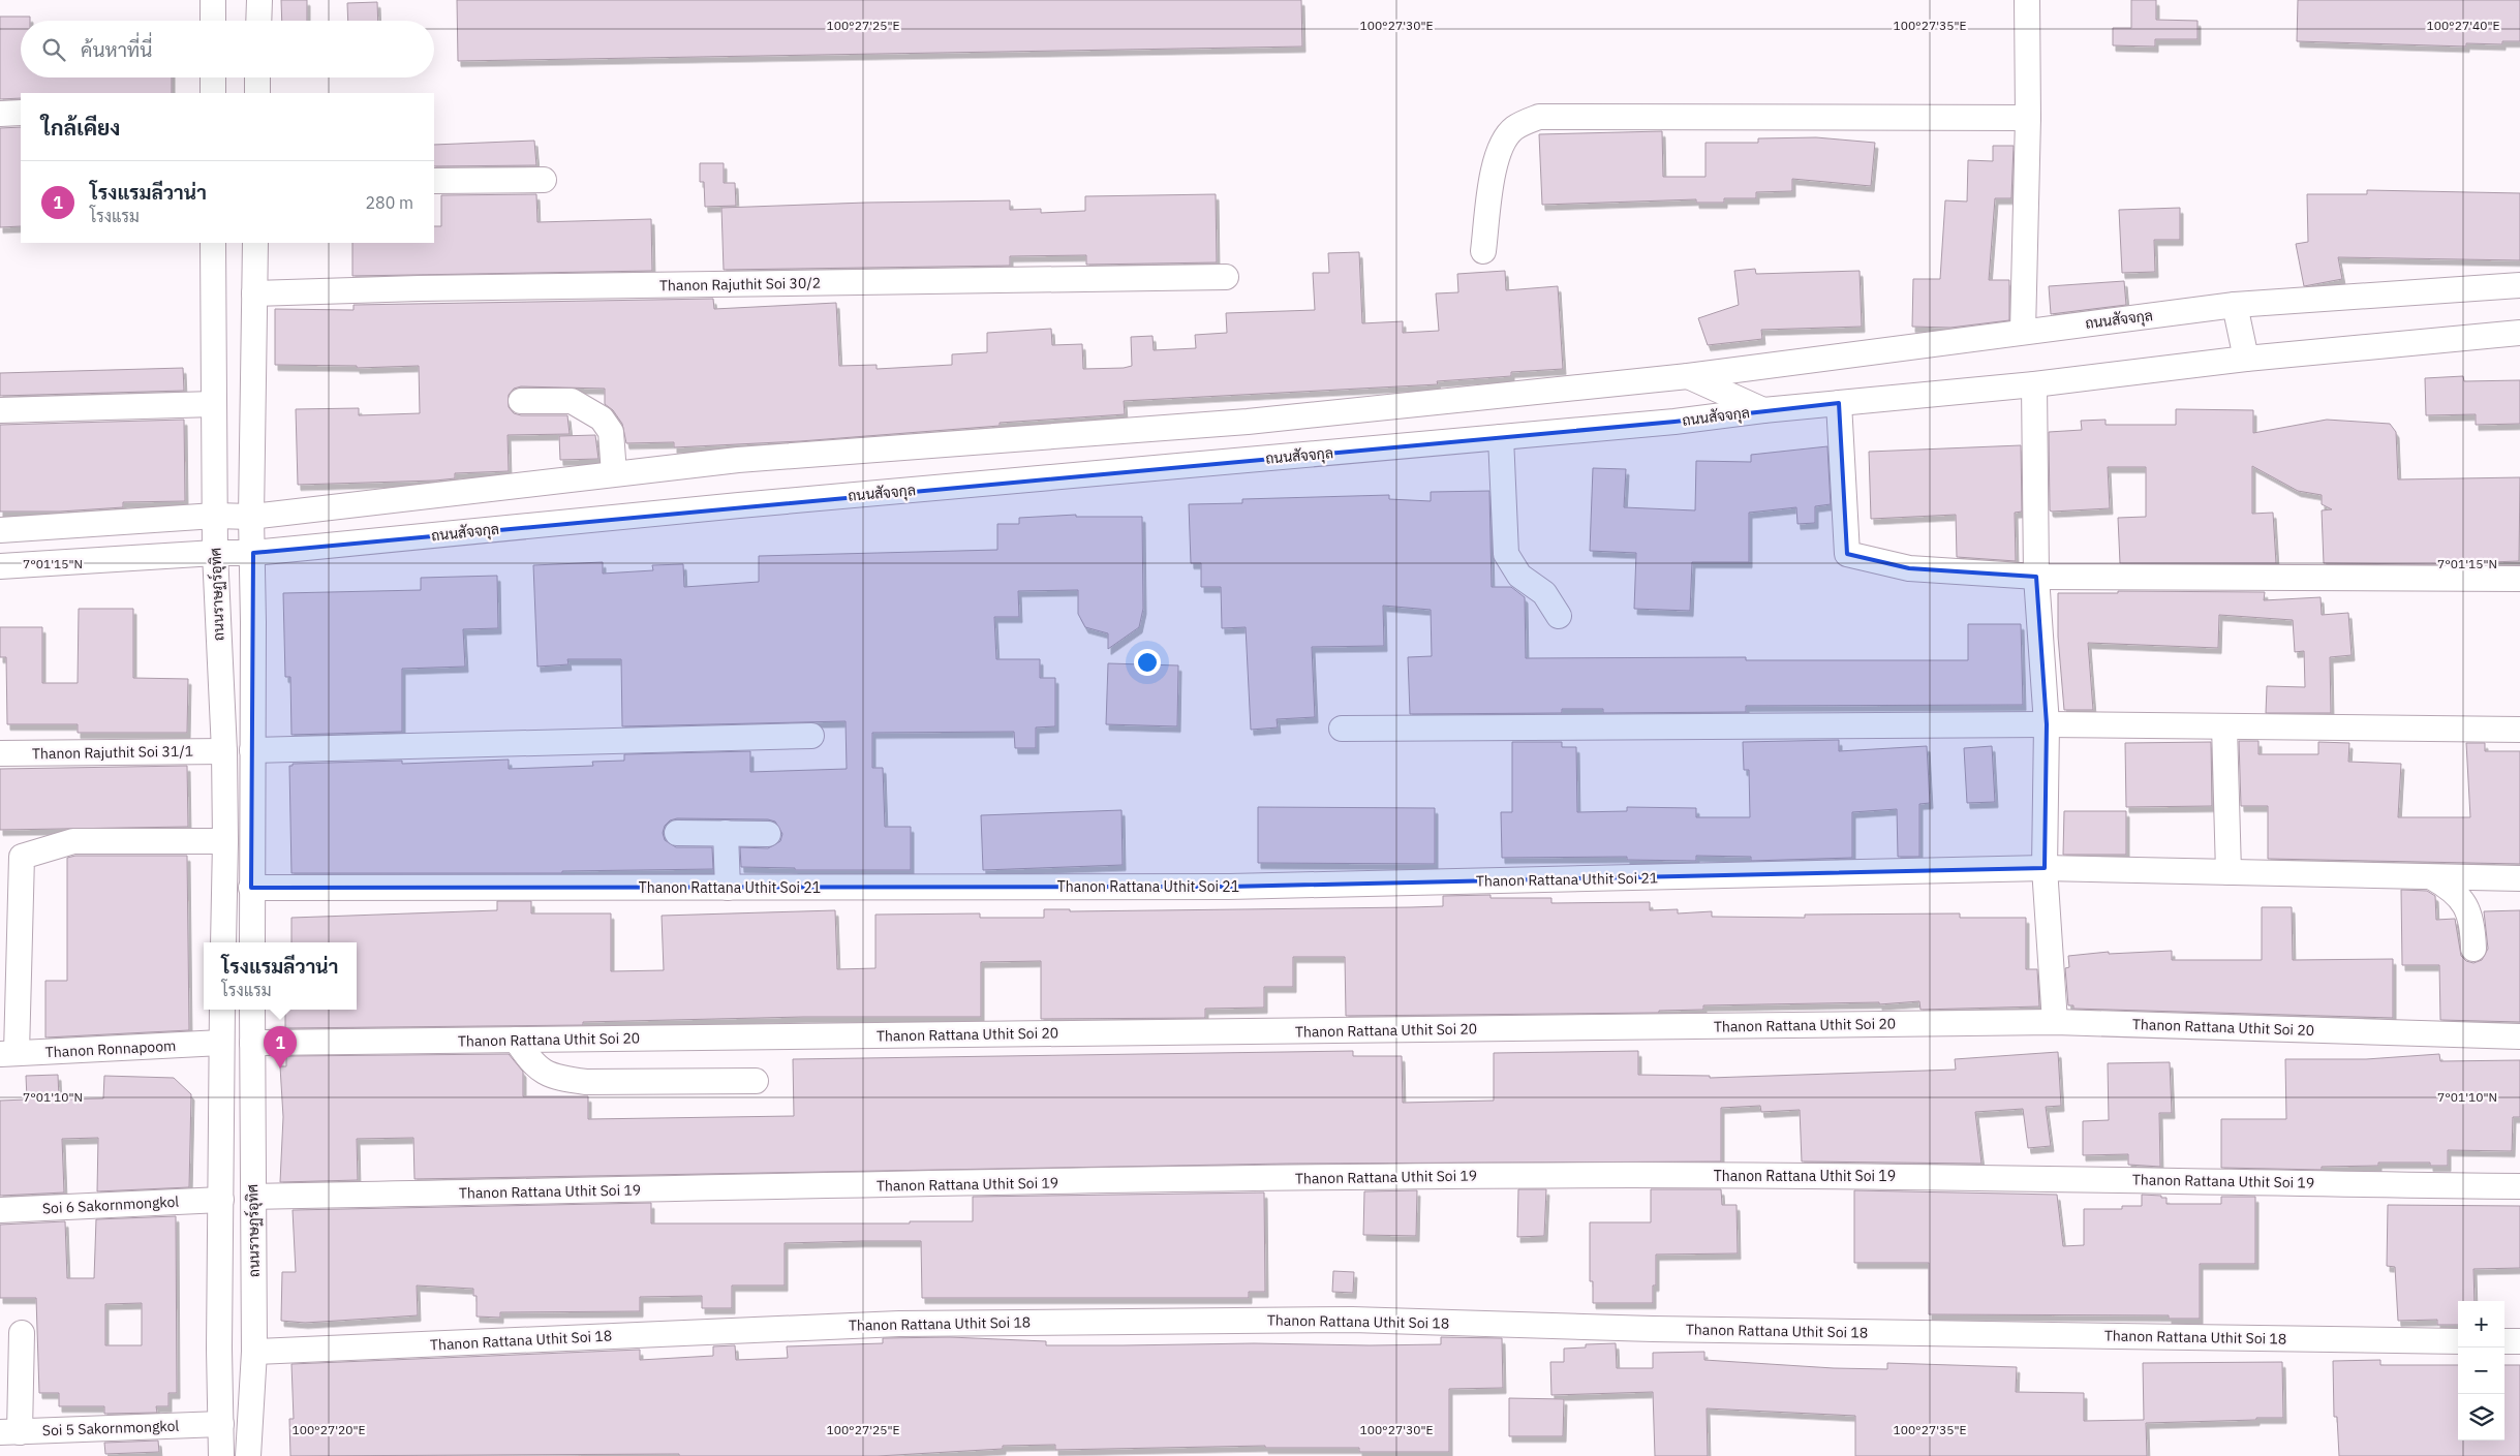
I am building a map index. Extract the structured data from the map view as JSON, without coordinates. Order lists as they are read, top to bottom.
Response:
{
  "streets": {
    "street": [
      "Thanon Rajuthit Soi 30/2",
      "ถนนสัจจกุล",
      "ถนนราษฏร์อุทิศ",
      "Thanon Rajuthit Soi 31/1",
      "Thanon Rattana Uthit Soi 21",
      "Thanon Rattana Uthit Soi 20",
      "Thanon Ronnapoom",
      "Thanon Rattana Uthit Soi 19",
      "Soi 6 Sakornmongkol",
      "Thanon Rattana Uthit Soi 18",
      "Soi 5 Sakornmongkol"
    ]
  },
  "crossings": [
    ["ถนนสัจจกุล", "ถนนราษฏร์อุทิศ"],
    ["ถนนราษฏร์อุทิศ", "Thanon Rajuthit Soi 31/1"],
    ["ถนนราษฏร์อุทิศ", "Thanon Rattana Uthit Soi 20"],
    ["ถนนราษฏร์อุทิศ", "Thanon Rattana Uthit Soi 19"],
    ["ถนนราษฏร์อุทิศ", "Thanon Rattana Uthit Soi 18"]
  ],
  "page": {
    "search": "ค้นหาที่นี่",
    "heading": "ใกล้เคียง",
    "list": [
      {
        "mark": "1",
        "name": "โรงแรมลีวาน่า",
        "note": "โรงแรม",
        "value": "280 m"
      }
    ],
    "popup": ["โรงแรมลีวาน่า", "โรงแรม"],
    "pins": "1",
    "map_buttons": ["+", "−"]
  },
  "coordinates": [
    "100°27'25\"E",
    "100°27'30\"E",
    "100°27'35\"E",
    "100°27'40\"E",
    "7°01'15\"N",
    "7°01'10\"N",
    "100°27'20\"E"
  ]
}
